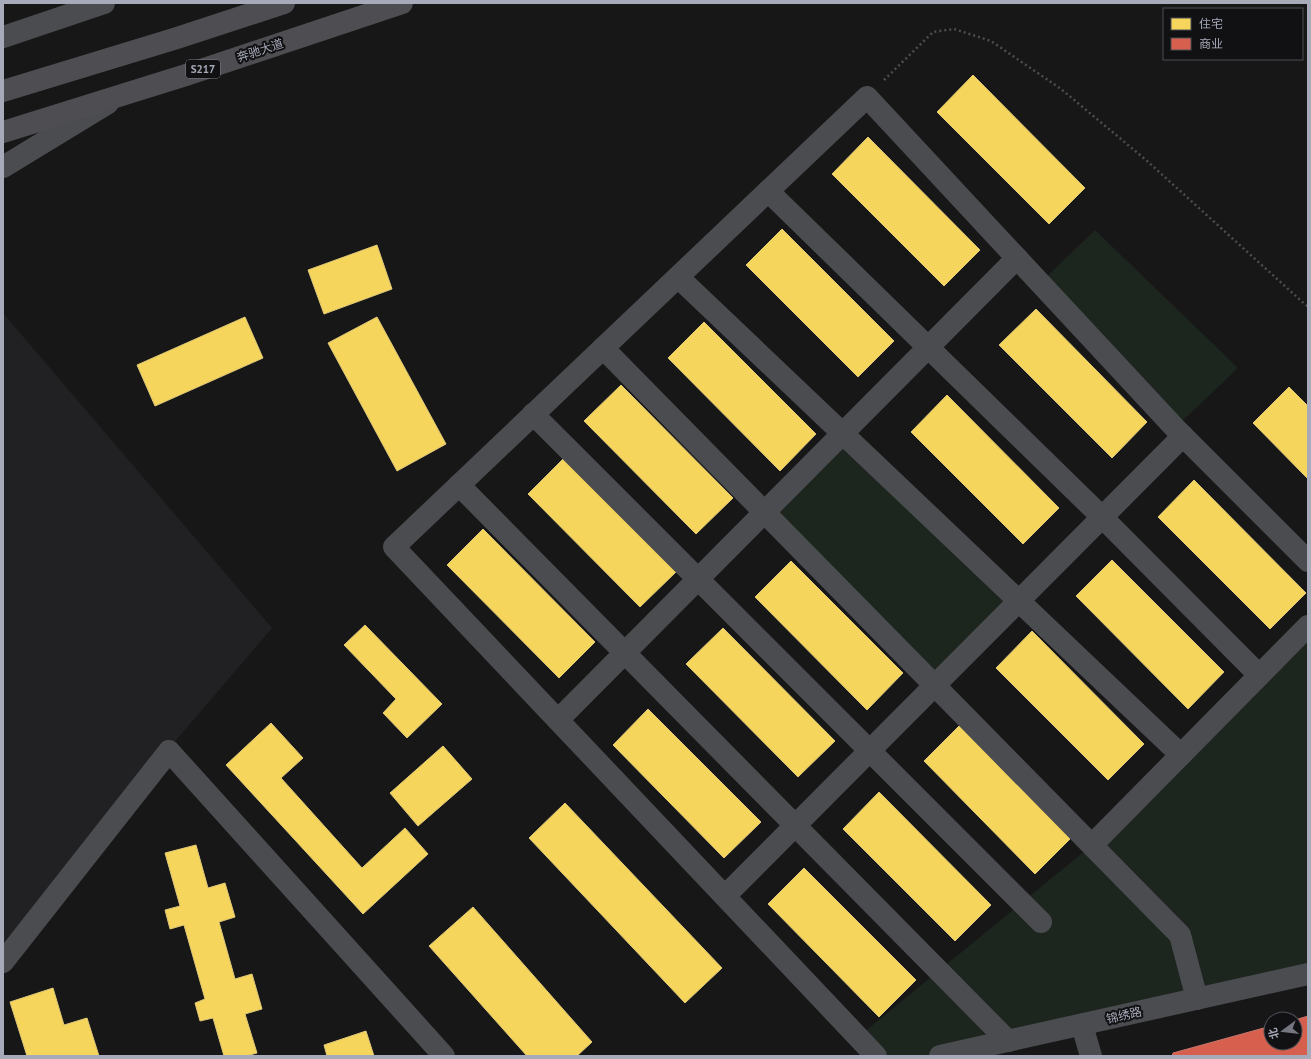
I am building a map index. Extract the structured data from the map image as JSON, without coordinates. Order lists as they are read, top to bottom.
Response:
{
  "streets": {
    "main road": ["奔驰大道", "S217"],
    "street": ["锦绣路"]
  },
  "legend": ["住宅", "商业"],
  "north": "left"
}
